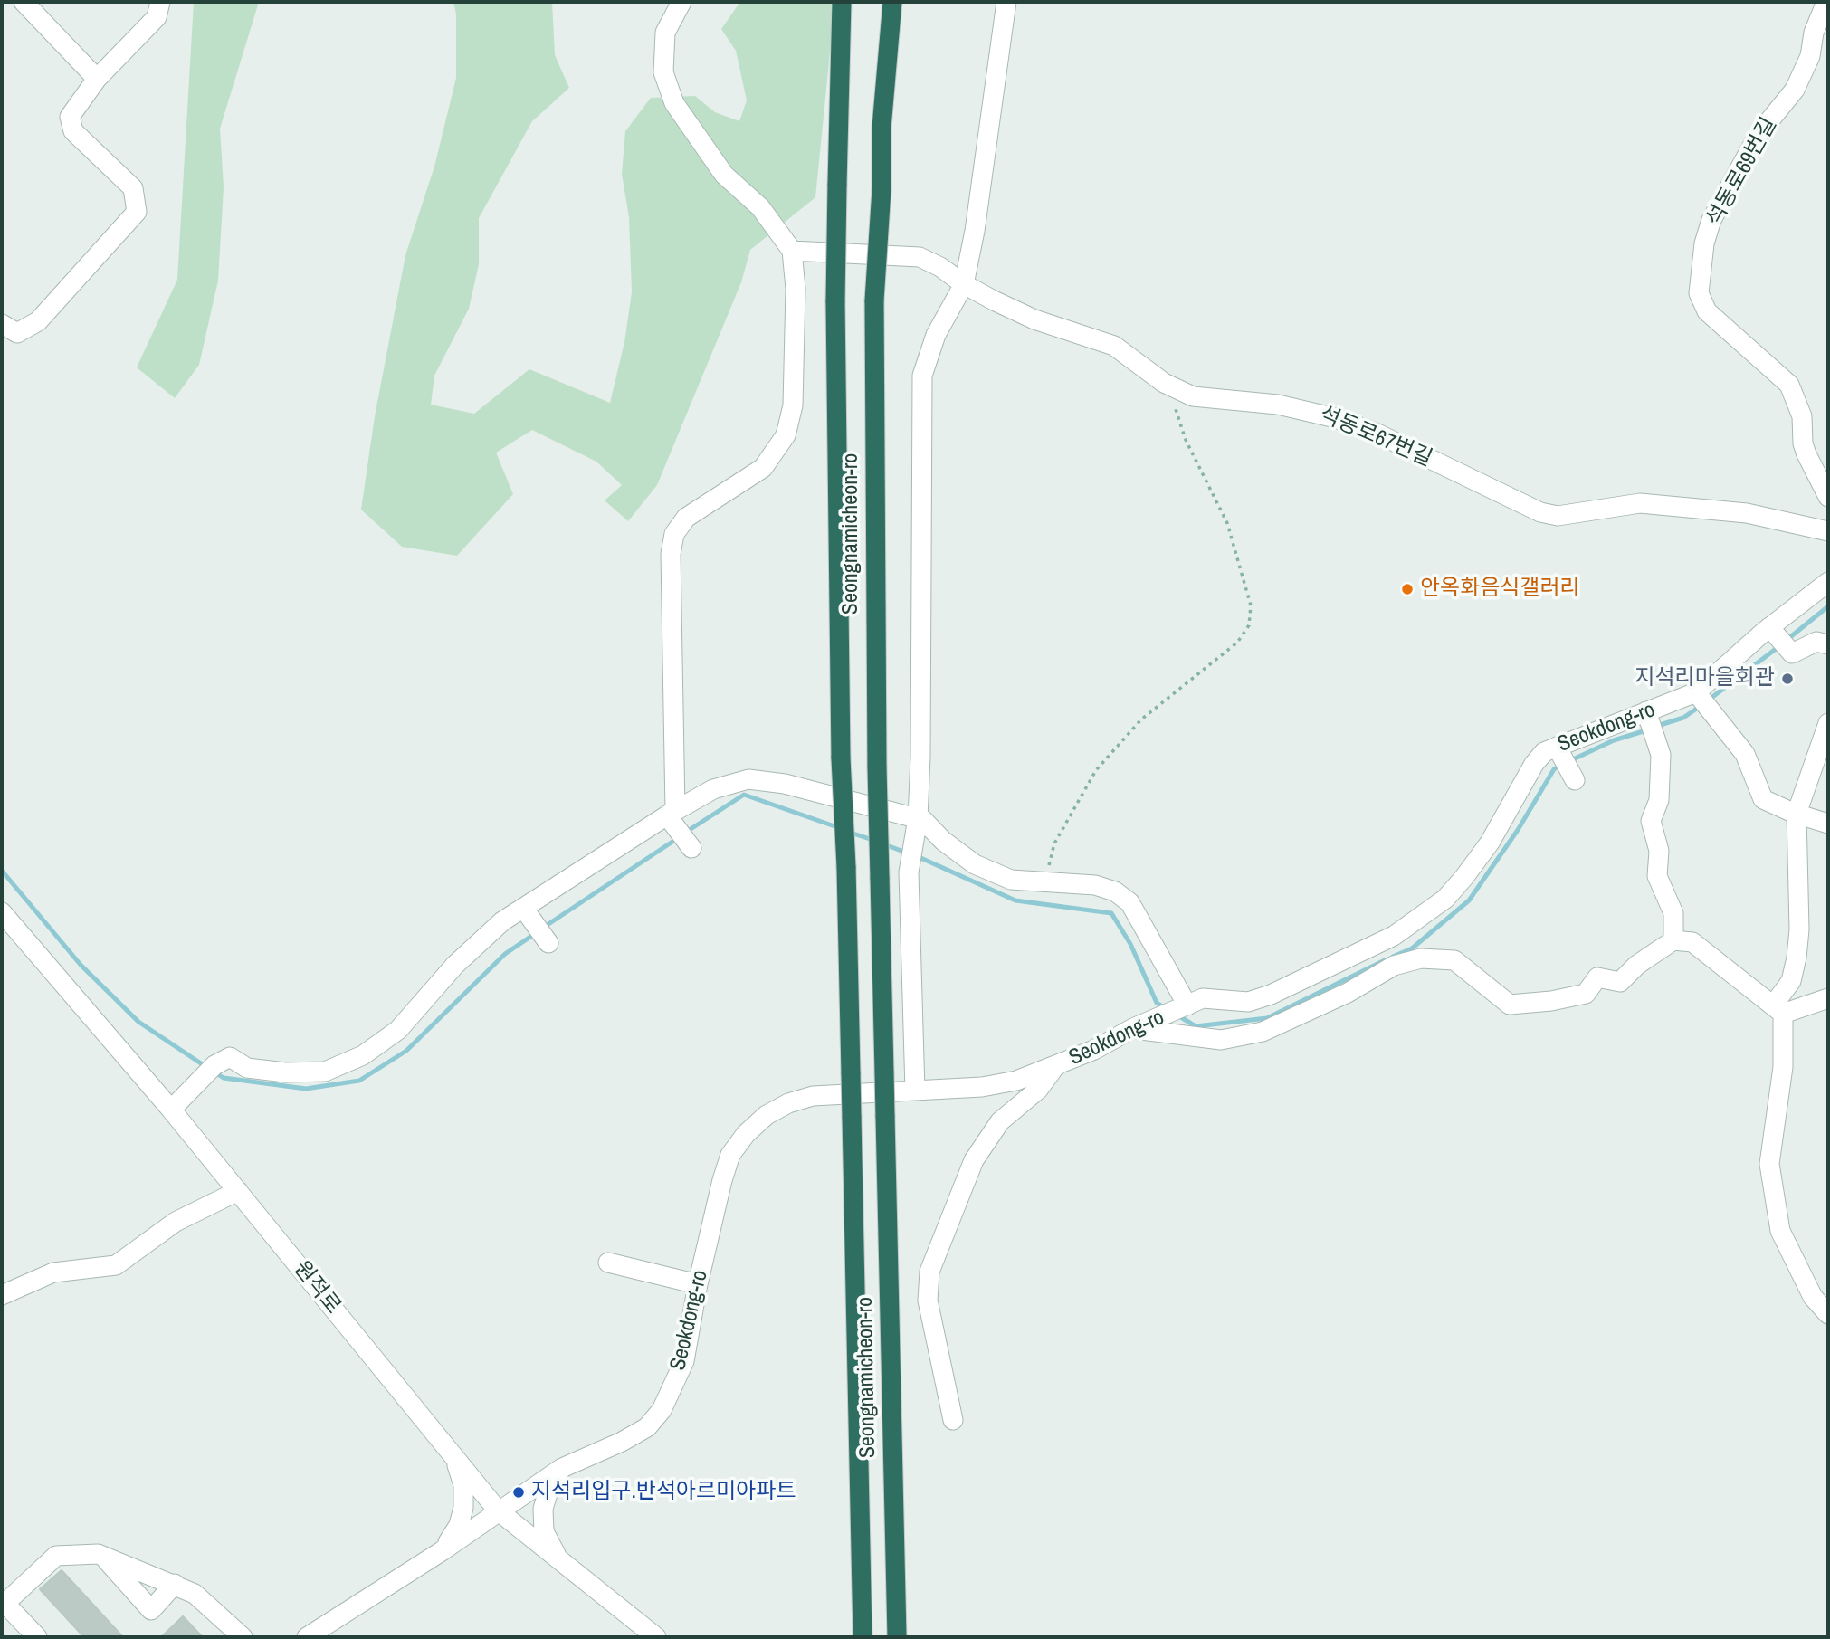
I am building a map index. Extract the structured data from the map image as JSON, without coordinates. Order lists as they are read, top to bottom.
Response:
{
  "streets": {
    "highway": ["Seongnamicheon-ro"],
    "street": [
      "석동로69번길",
      "석동로67번길",
      "Seokdong-ro",
      "원적로"
    ]
  },
  "crossings": [
    ["Seokdong-ro", "원적로"]
  ],
  "places": ["안옥화음식갤러리", "지석리마을회관", "지석리입구.반석아르미아파트"]
}
